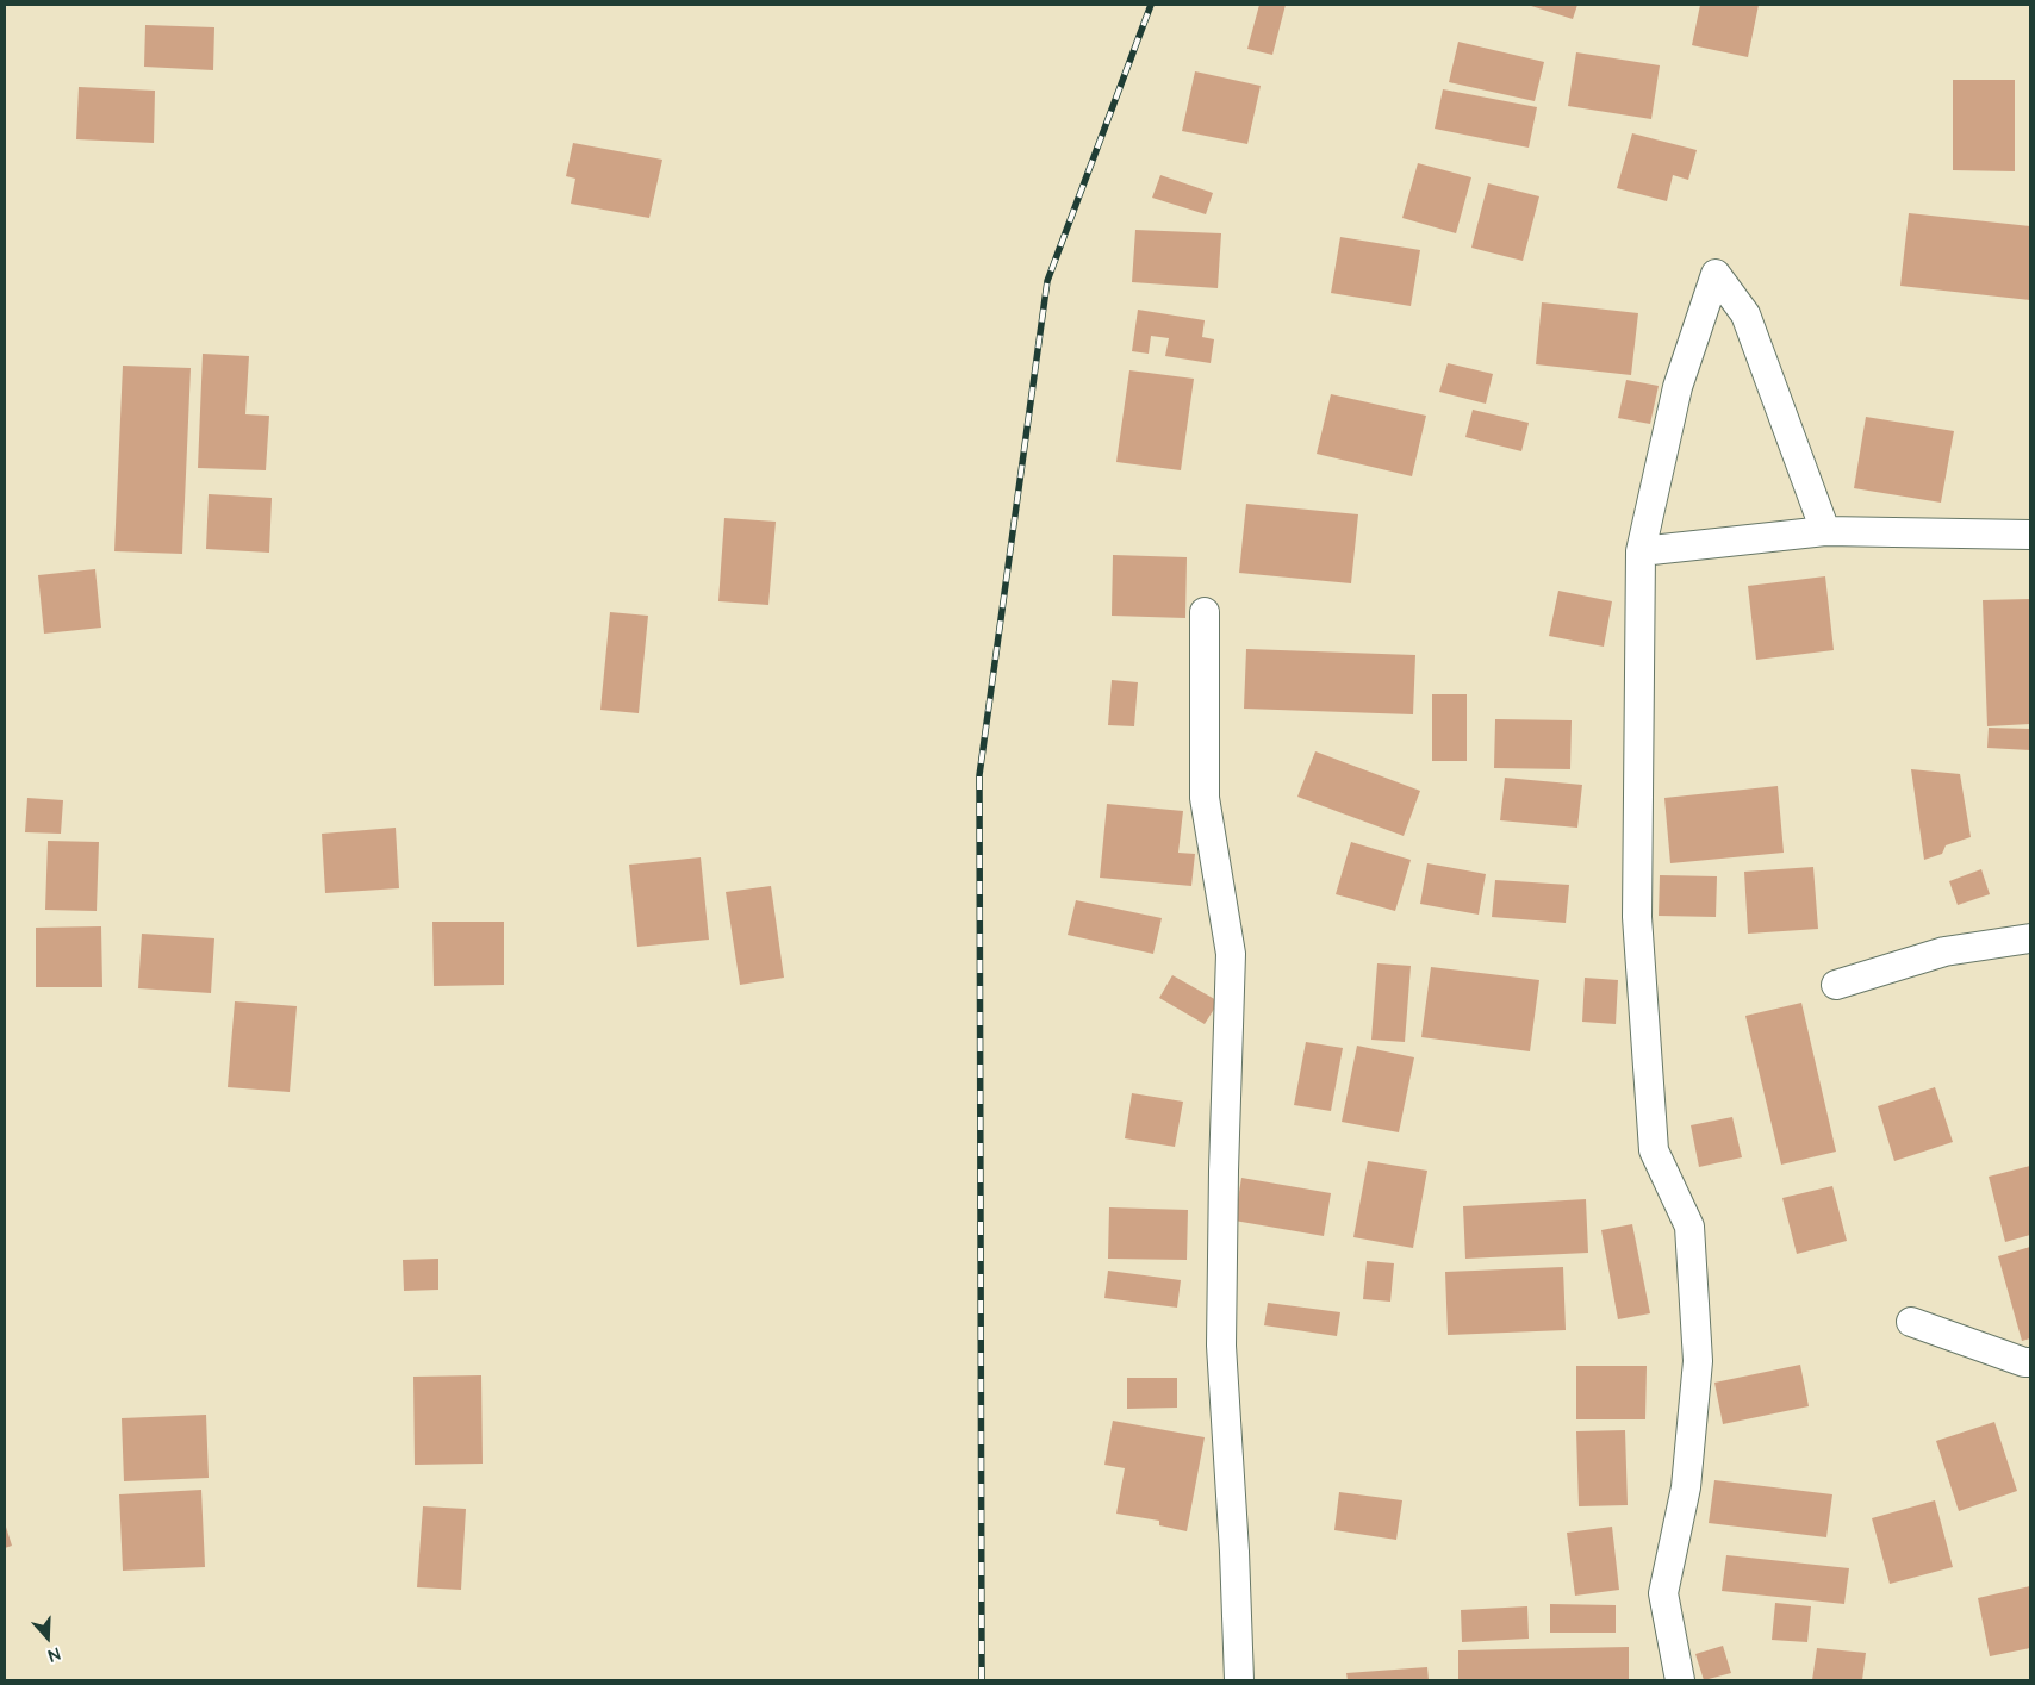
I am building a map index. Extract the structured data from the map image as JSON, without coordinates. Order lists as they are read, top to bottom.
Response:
{
  "north": "bottom"
}
